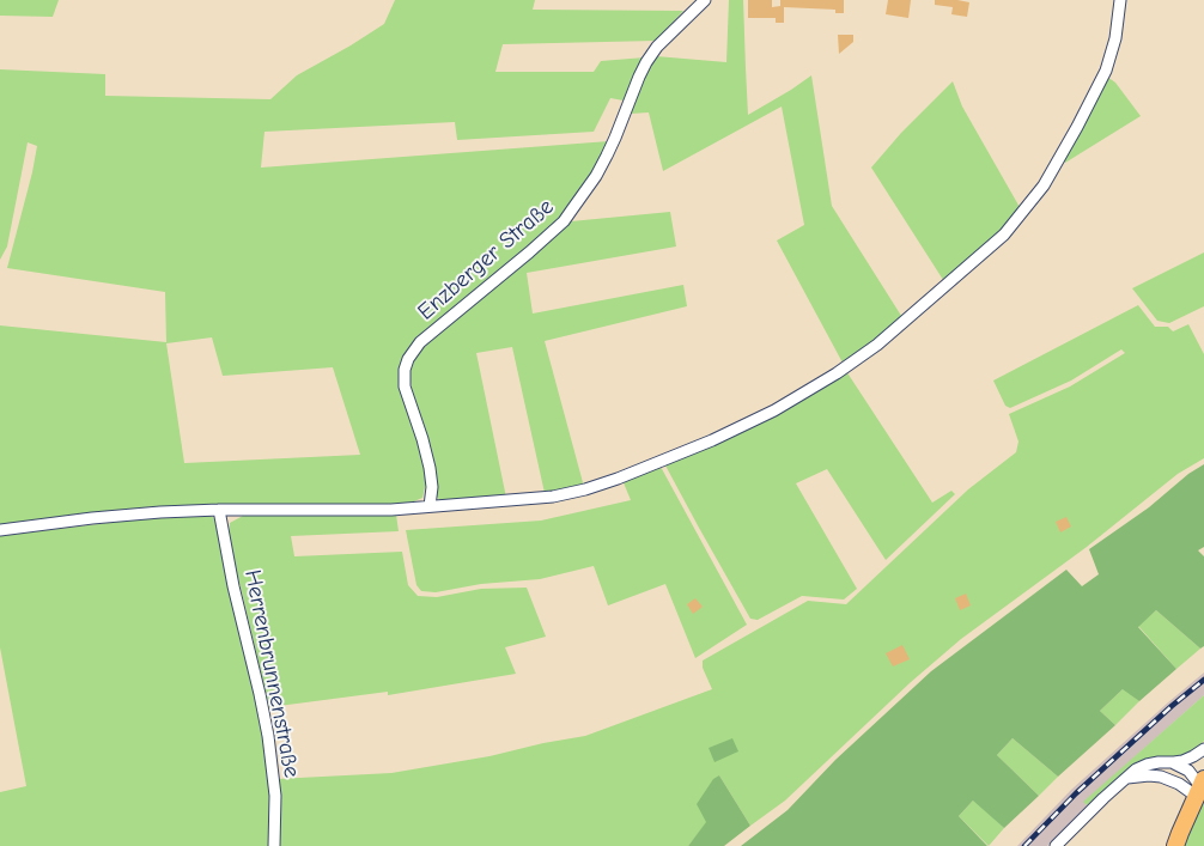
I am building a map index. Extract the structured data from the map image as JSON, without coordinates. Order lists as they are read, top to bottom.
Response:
{
  "streets": {
    "street": ["Enzberger Straße", "Herrenbrunnenstraße"]
  }
}
